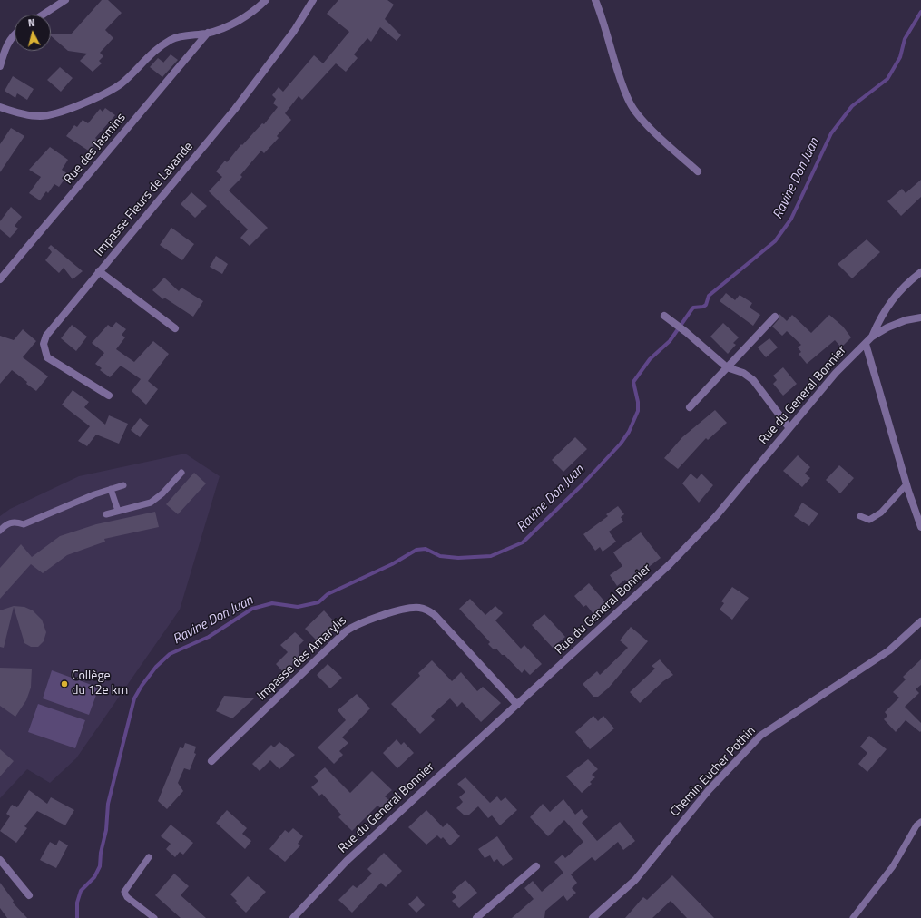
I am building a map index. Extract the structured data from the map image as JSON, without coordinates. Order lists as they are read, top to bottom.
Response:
{
  "streets": {
    "street": [
      "Rue des Jasmins",
      "Impasse Fleurs de Lavande",
      "Rue du General Bonnier",
      "Impasse des Amarylis",
      "Chemin Eucher Pothin"
    ]
  },
  "crossings": [
    ["Rue du General Bonnier", "Impasse des Amarylis"]
  ],
  "water": ["Ravine Don Juan"],
  "places": ["Collège du 12e km"],
  "north": "top"
}
